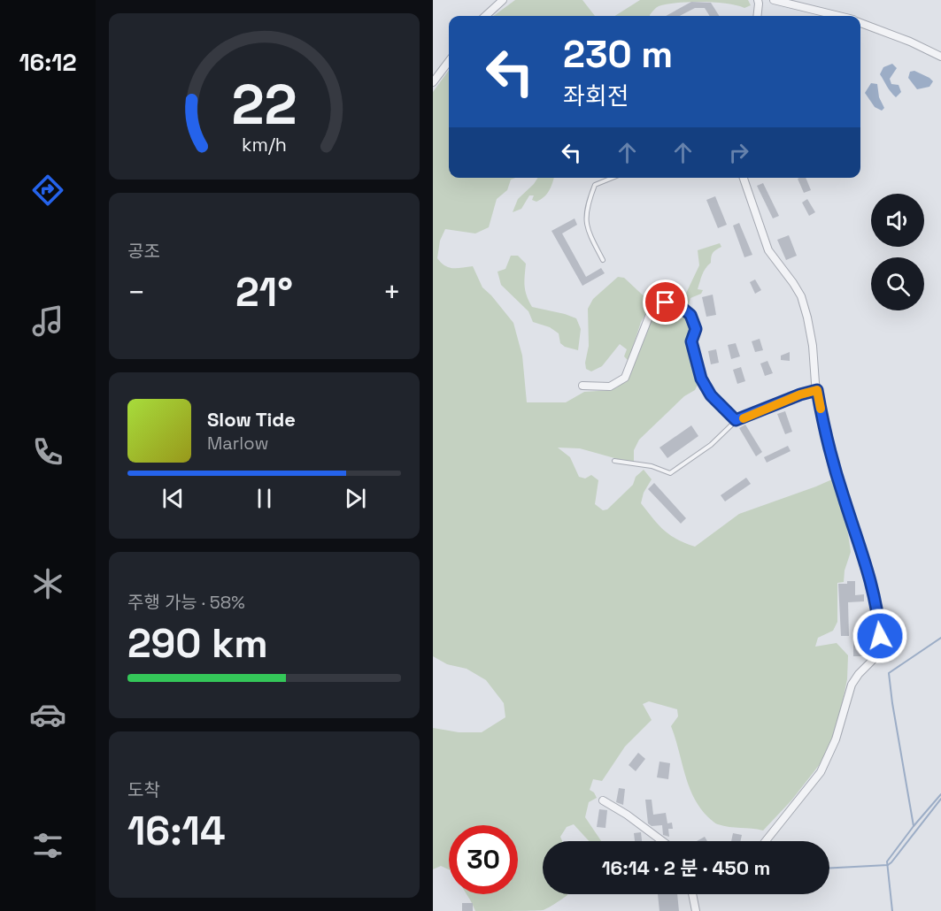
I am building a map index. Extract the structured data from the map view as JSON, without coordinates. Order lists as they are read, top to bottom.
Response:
{
  "page": {
    "tabs": "16:12",
    "turn": ["230 m", "좌회전"],
    "tile": [
      "공조",
      ["주행 가능 · 58%", "290 km"],
      ["도착", "16:14"]
    ],
    "heat": ["−", "21°", "+"],
    "song": ["Slow Tide", "Marlow"],
    "limit": "30",
    "trip": "16:14 · 2 분 · 450 m",
    "gauge": ["22", "km/h"]
  }
}
